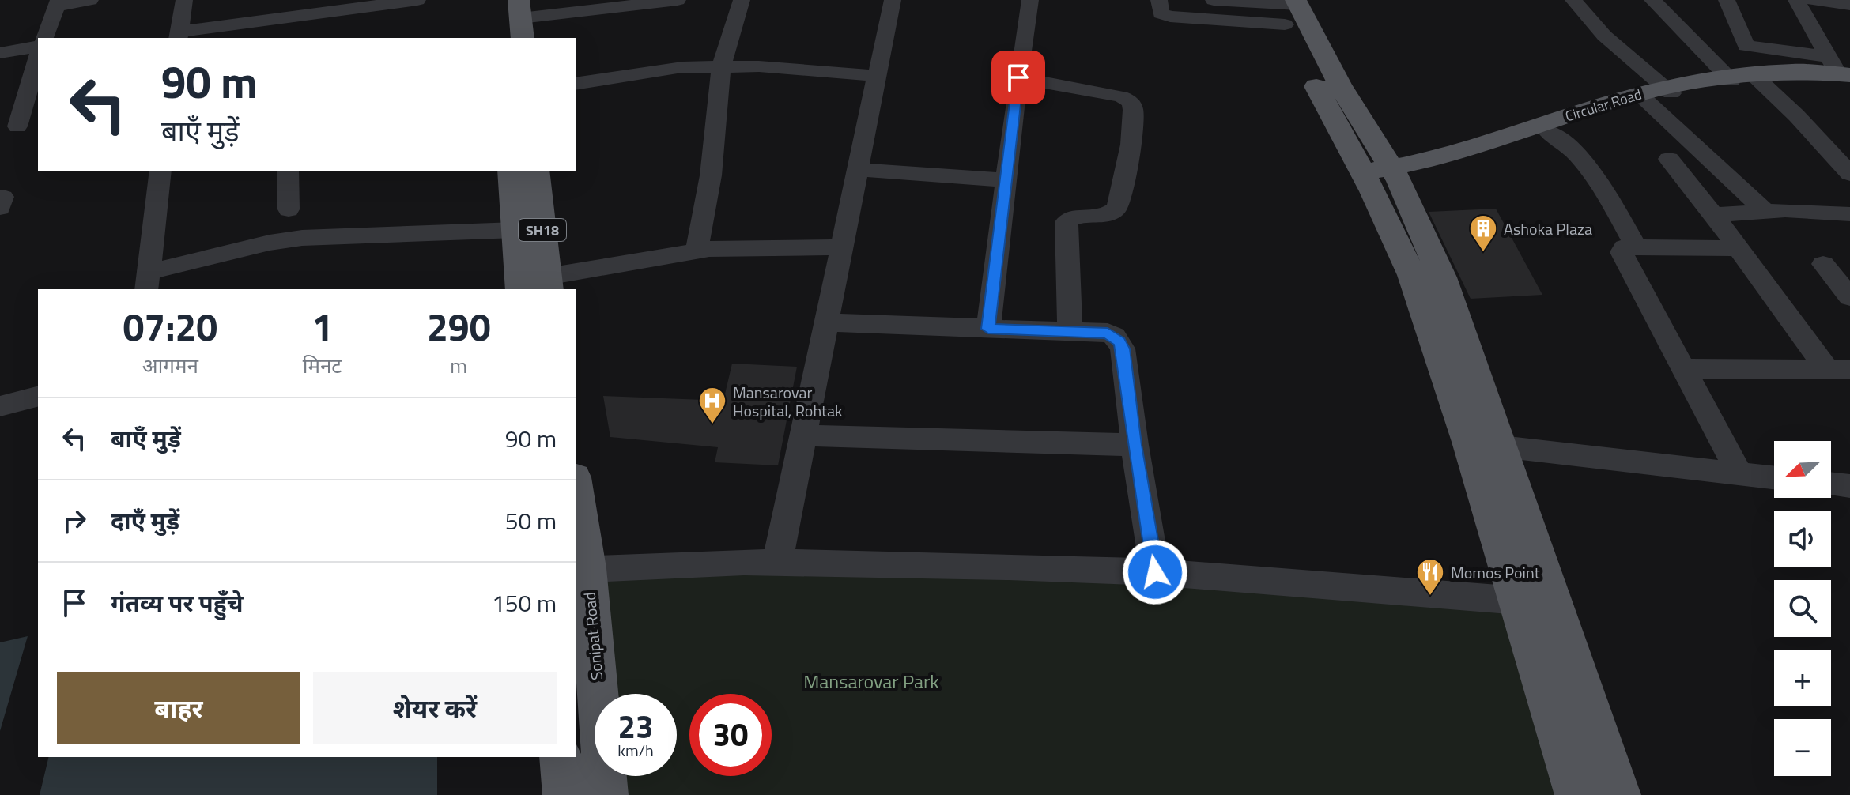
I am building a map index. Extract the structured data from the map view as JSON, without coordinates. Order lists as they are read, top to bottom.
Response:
{
  "streets": {
    "main road": ["Circular Road", "SH18", "Sonipat Road"]
  },
  "parks": ["Mansarovar Park"],
  "places": {
    "building": ["Ashoka Plaza"],
    "hospital": ["Mansarovar Hospital, Rohtak"],
    "restaurant": ["Momos Point"]
  },
  "north": "bottom left",
  "page": {
    "turn": ["90 m", "बाएँ मुड़ें"],
    "eta": [
      "07:20",
      "आगमन",
      "1",
      "मिनट",
      "290",
      "m"
    ],
    "list": [
      {
        "name": "बाएँ मुड़ें",
        "value": "90 m"
      },
      {
        "name": "दाएँ मुड़ें",
        "value": "50 m"
      },
      {
        "name": "गंतव्य पर पहुँचे",
        "value": "150 m"
      }
    ],
    "map_buttons": ["+", "−"],
    "buttons": ["बाहर", "शेयर करें"],
    "speed": "23 km/h",
    "limit": "30"
  }
}
